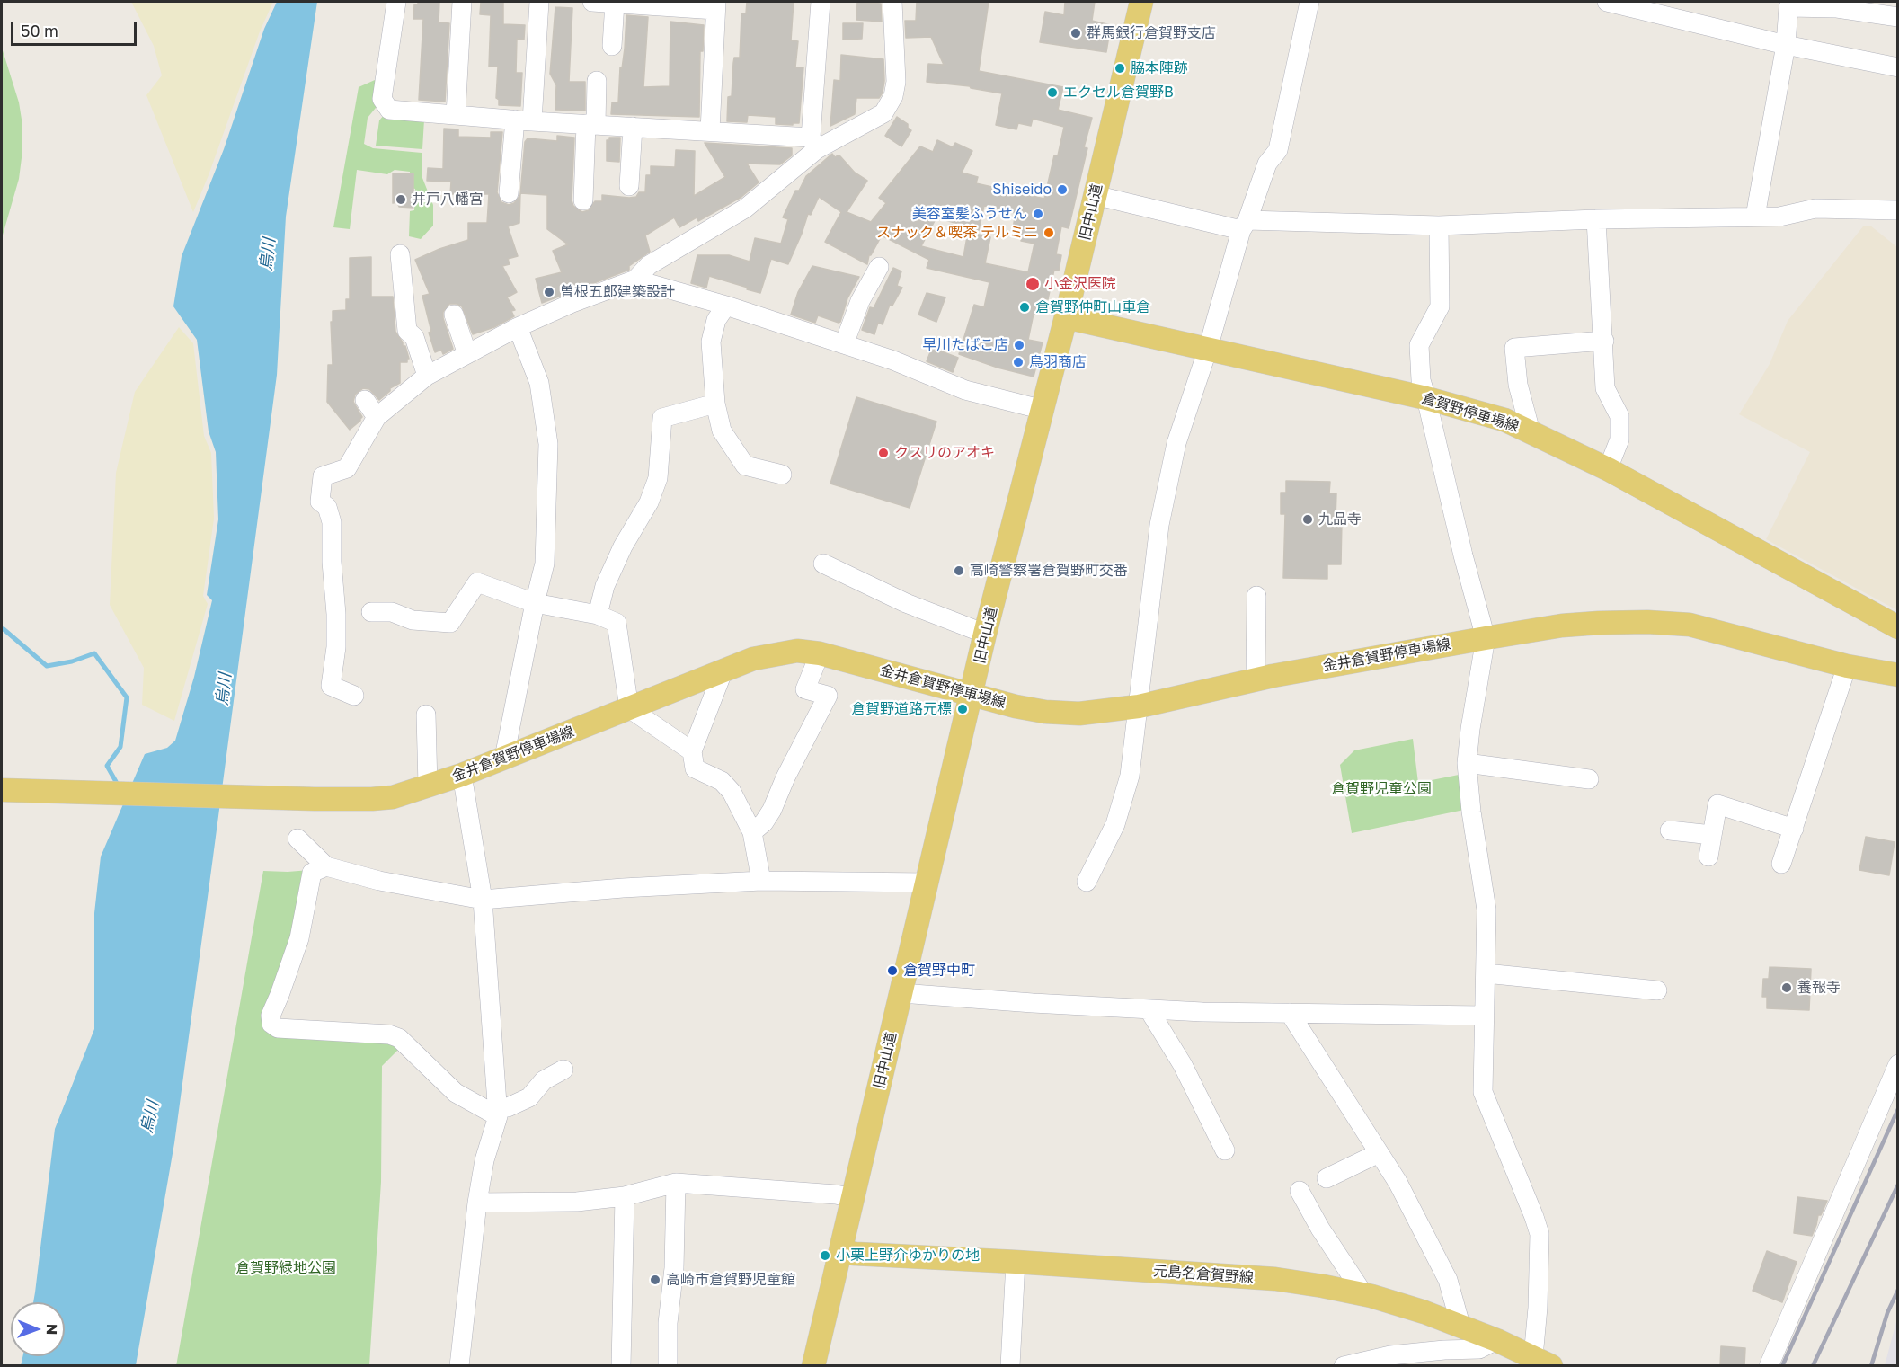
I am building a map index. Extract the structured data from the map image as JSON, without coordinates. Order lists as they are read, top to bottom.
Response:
{
  "streets": {
    "main road": [
      "旧中山道",
      "倉賀野停車場線",
      "金井倉賀野停車場線",
      "元島名倉賀野線"
    ]
  },
  "crossings": [
    ["旧中山道", "倉賀野停車場線"],
    ["旧中山道", "金井倉賀野停車場線"],
    ["旧中山道", "元島名倉賀野線"]
  ],
  "water": ["烏川"],
  "parks": ["倉賀野児童公園", "倉賀野緑地公園"],
  "places": [
    "群馬銀行倉賀野支店",
    "脇本陣跡",
    "エクセル倉賀野B",
    "Shiseido",
    "井戸八幡宮",
    "美容室髪ふうせん",
    "スナック＆喫茶 テルミニ",
    "小金沢医院",
    "曽根五郎建築設計",
    "倉賀野仲町山車倉",
    "早川たばこ店",
    "鳥羽商店",
    "クスリのアオキ",
    "九品寺",
    "高崎警察署倉賀野町交番",
    "倉賀野道路元標",
    "倉賀野中町",
    "養報寺",
    "小栗上野介ゆかりの地",
    "高崎市倉賀野児童館"
  ],
  "scale_bar": "50 m",
  "north": "right"
}
